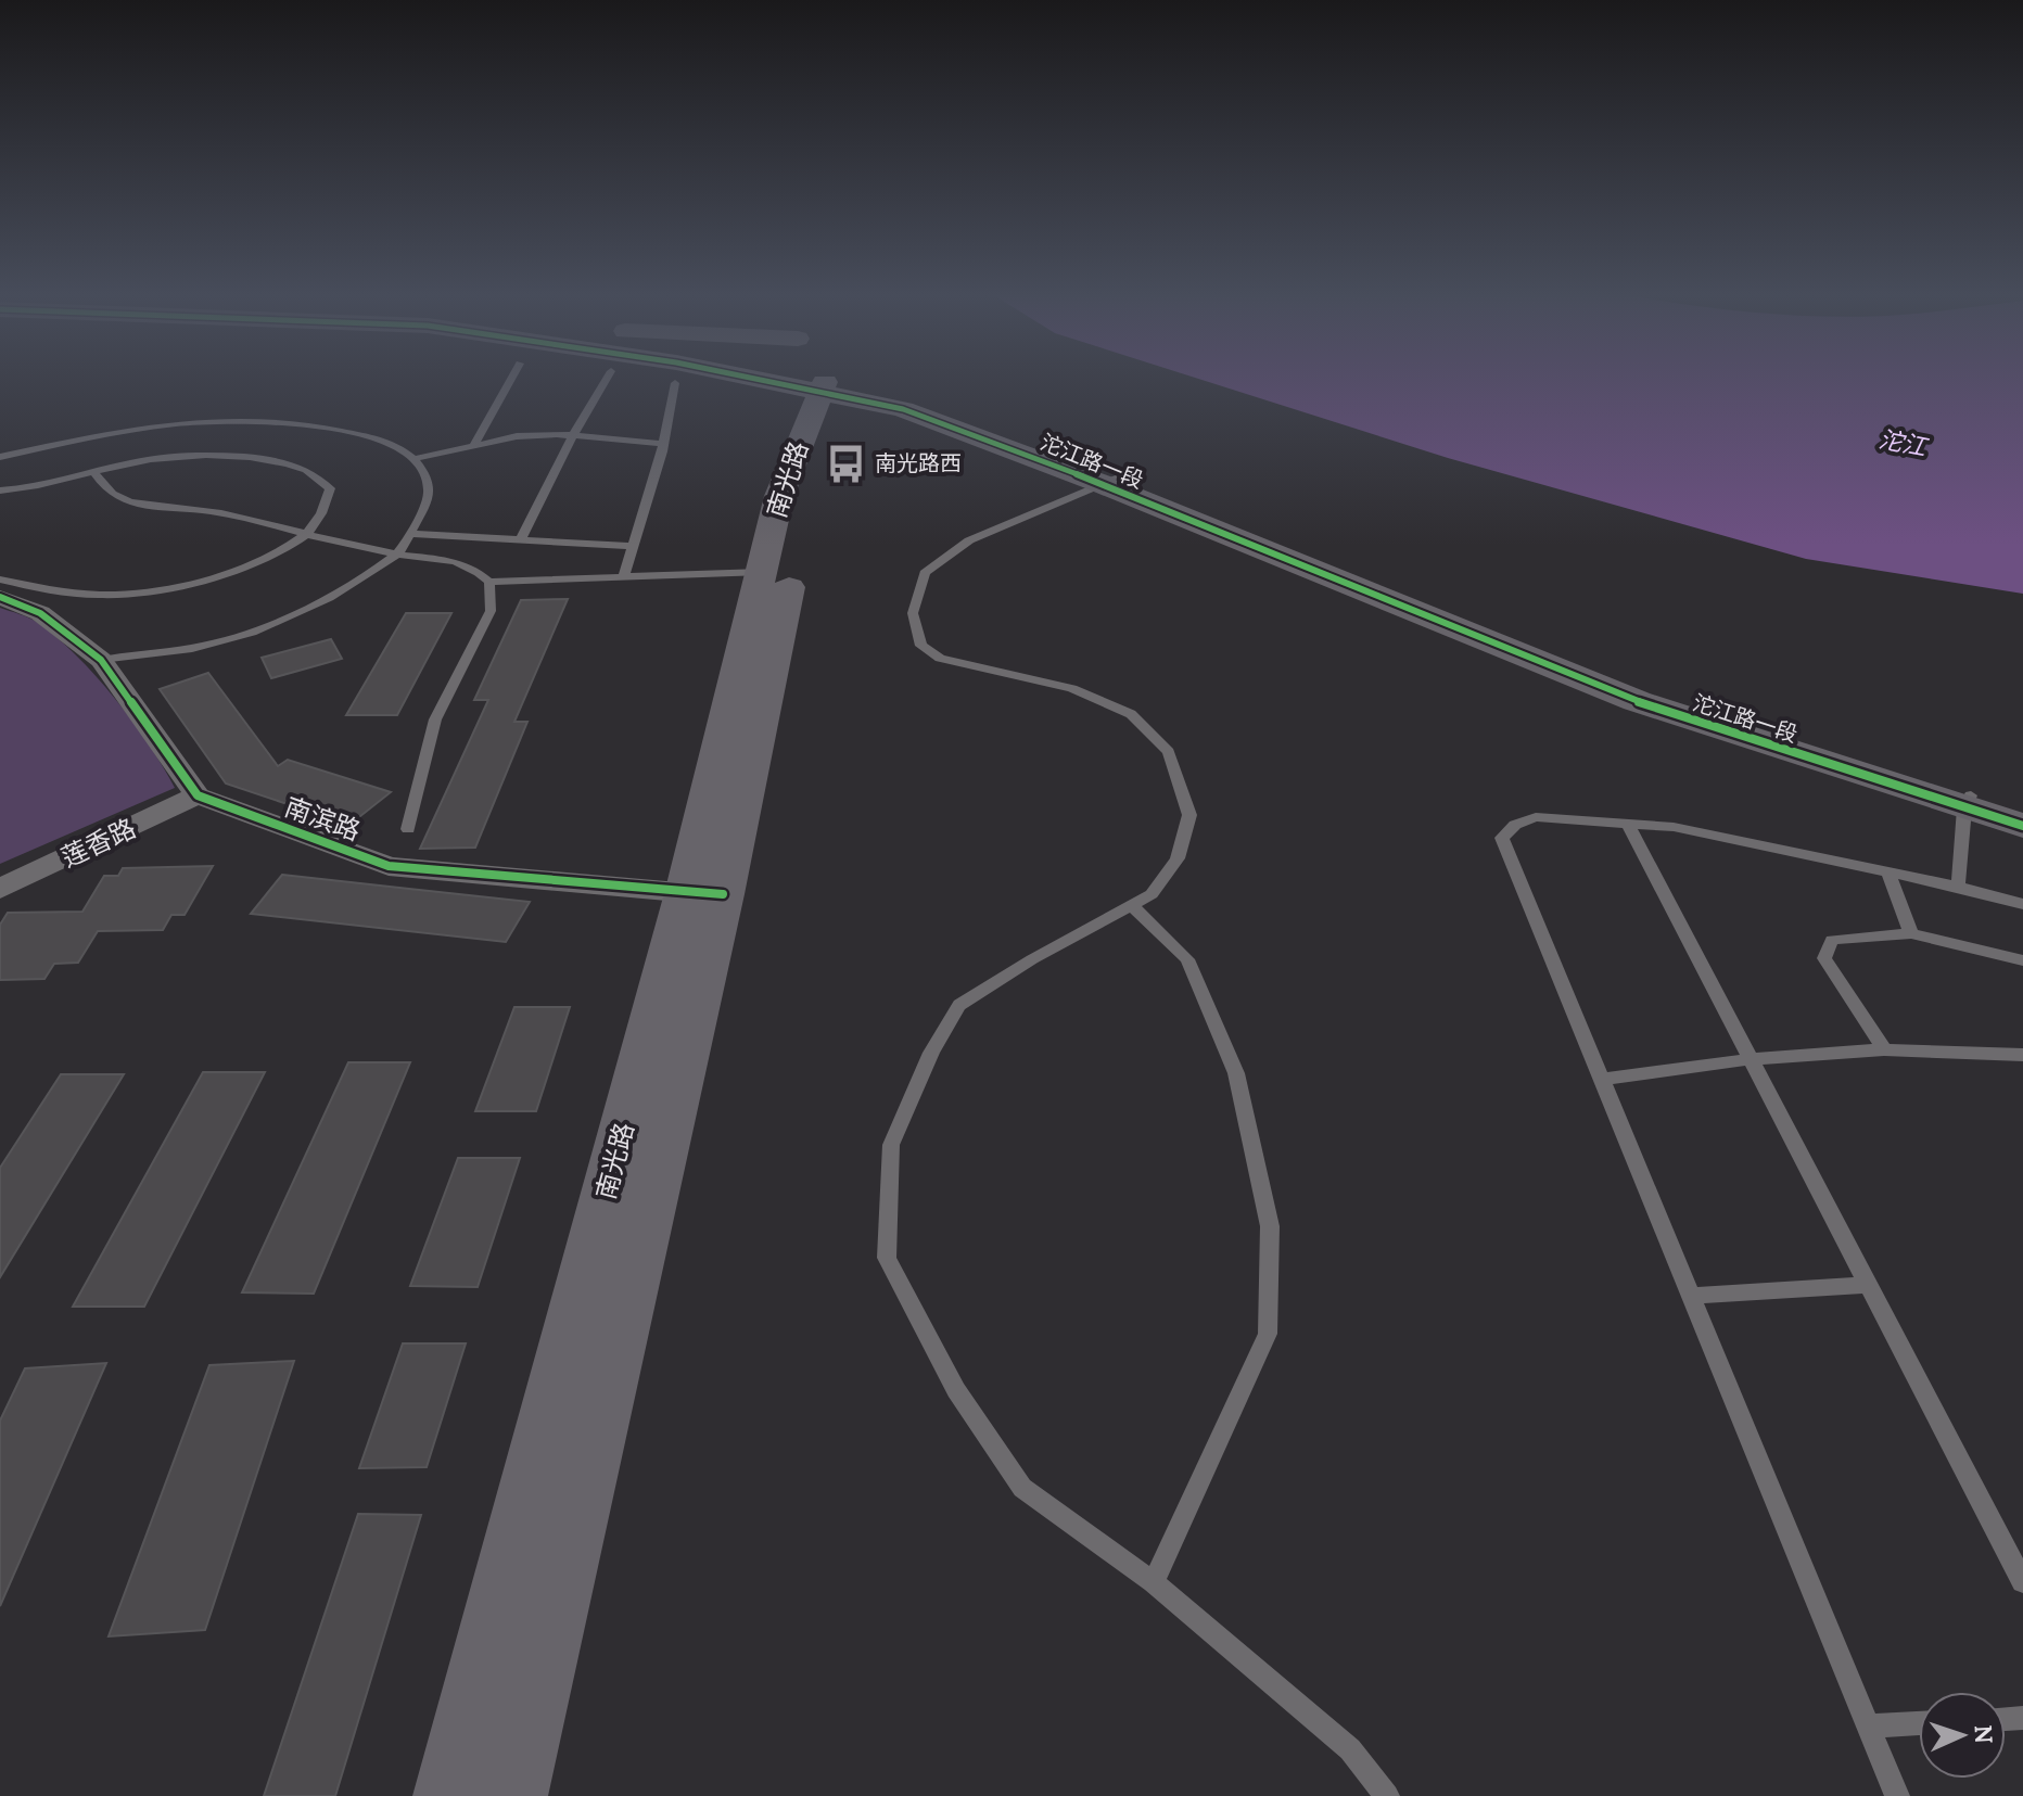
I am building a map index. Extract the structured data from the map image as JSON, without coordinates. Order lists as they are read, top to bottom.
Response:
{
  "streets": {
    "street": [
      "沱江路一段",
      "南光路",
      "南滨路",
      "莲香路"
    ]
  },
  "crossings": [
    ["沱江路一段", "南光路"],
    ["南光路", "南滨路"],
    ["南滨路", "莲香路"]
  ],
  "water": ["沱江"],
  "places": {
    "bus stop": ["南光路西"]
  },
  "north": "right"
}
